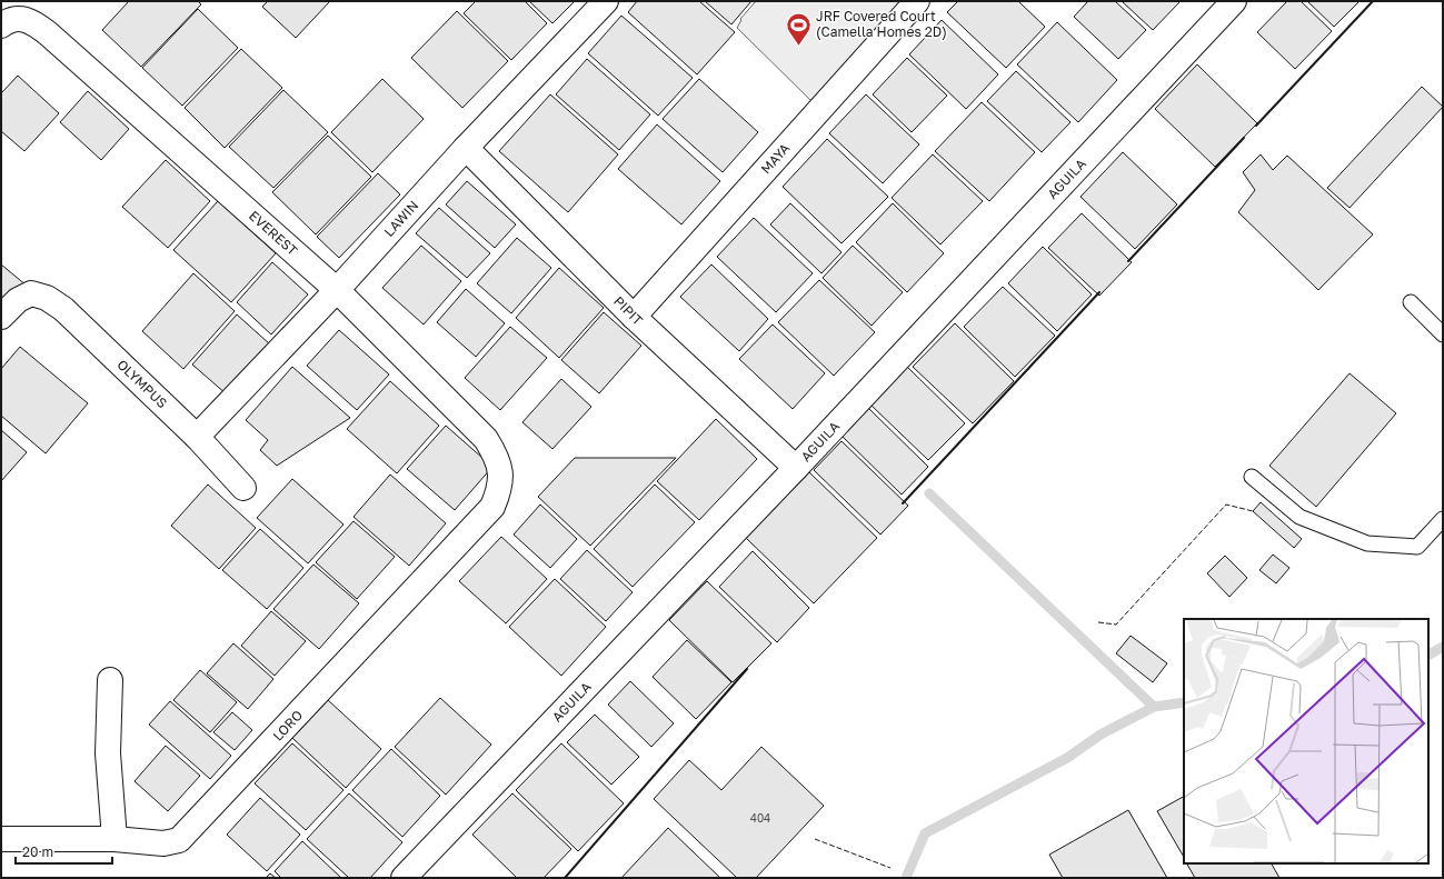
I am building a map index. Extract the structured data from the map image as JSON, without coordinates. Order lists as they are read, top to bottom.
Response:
{
  "streets": {
    "street": [
      "MAYA",
      "AGUILA",
      "LAWIN",
      "EVEREST",
      "PIPIT",
      "OLYMPUS",
      "LORO"
    ]
  },
  "crossings": [
    ["MAYA", "PIPIT"],
    ["AGUILA", "PIPIT"],
    ["LAWIN", "EVEREST"],
    ["LAWIN", "PIPIT"],
    ["LAWIN", "OLYMPUS"],
    ["EVEREST", "LORO"]
  ],
  "places": {
    "sports": ["JRF Covered Court (Camella Homes 2D)"]
  },
  "house_numbers": ["404"],
  "scale_bar": "20 m"
}
